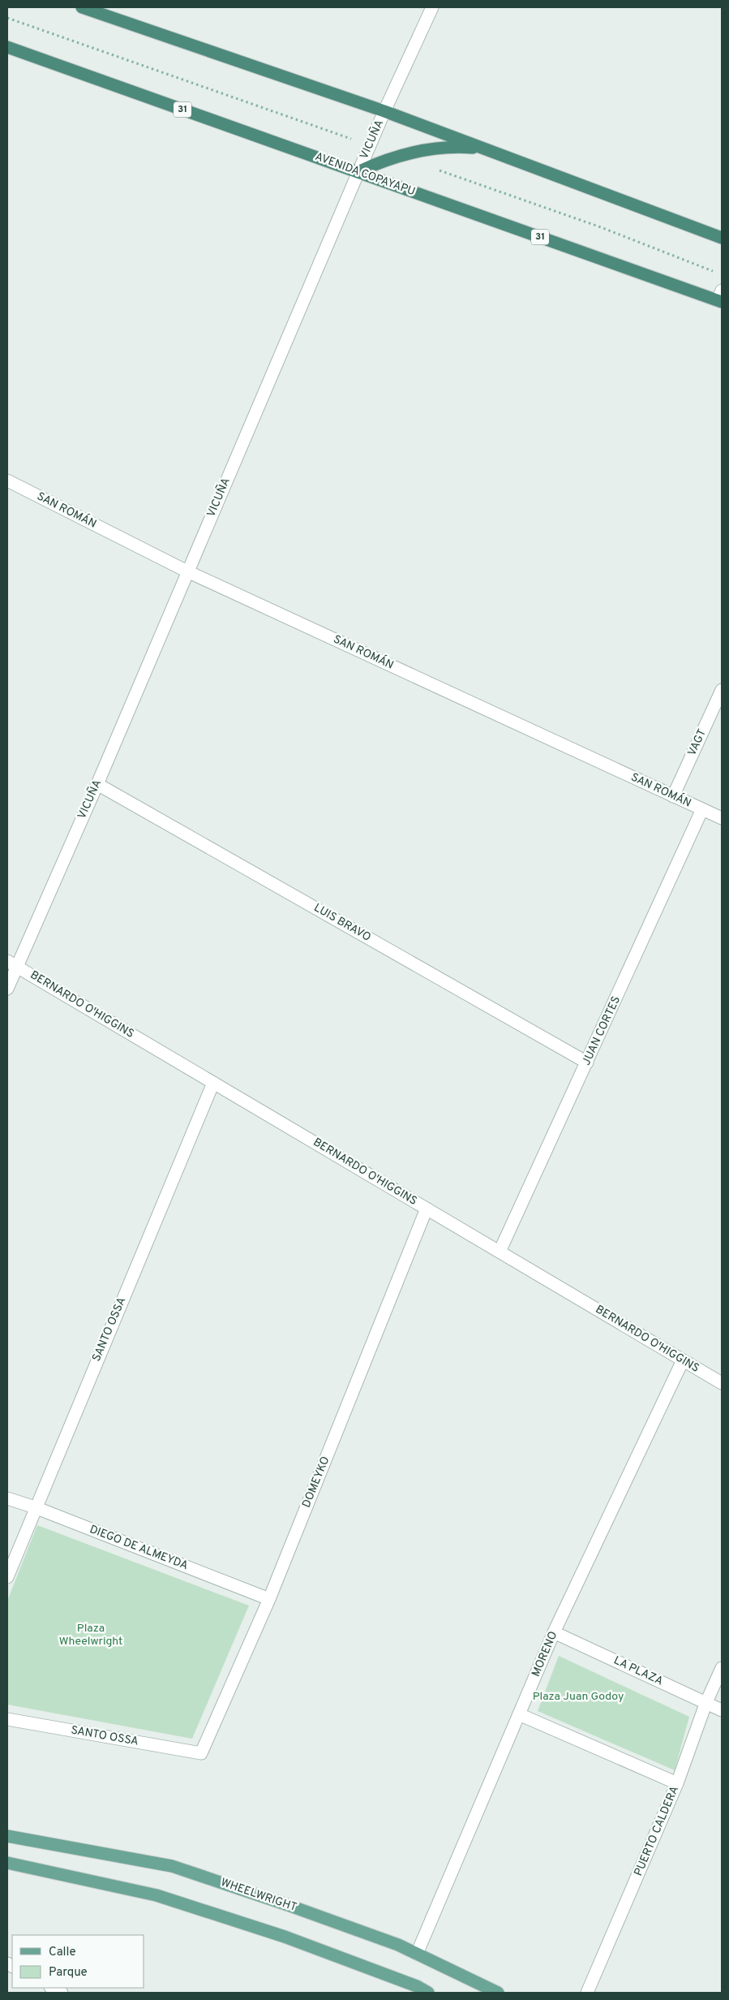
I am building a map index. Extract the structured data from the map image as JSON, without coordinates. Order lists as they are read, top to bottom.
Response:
{
  "streets": {
    "highway": ["31", "AVENIDA COPAYAPU"],
    "main road": ["WHEELWRIGHT"],
    "street": [
      "VICUÑA",
      "SAN ROMÁN",
      "VAGT",
      "LUIS BRAVO",
      "BERNARDO O'HIGGINS",
      "JUAN CORTES",
      "SANTO OSSA",
      "DOMEYKO",
      "DIEGO DE ALMEYDA",
      "MORENO",
      "LA PLAZA",
      "PUERTO CALDERA"
    ]
  },
  "crossings": [
    ["VICUÑA", "AVENIDA COPAYAPU"],
    ["VICUÑA", "SAN ROMÁN"],
    ["VICUÑA", "LUIS BRAVO"],
    ["VICUÑA", "BERNARDO O'HIGGINS"],
    ["SAN ROMÁN", "VAGT"],
    ["SAN ROMÁN", "JUAN CORTES"],
    ["LUIS BRAVO", "JUAN CORTES"],
    ["BERNARDO O'HIGGINS", "JUAN CORTES"],
    ["BERNARDO O'HIGGINS", "SANTO OSSA"],
    ["BERNARDO O'HIGGINS", "DOMEYKO"],
    ["BERNARDO O'HIGGINS", "MORENO"],
    ["SANTO OSSA", "DOMEYKO"],
    ["SANTO OSSA", "DIEGO DE ALMEYDA"],
    ["DOMEYKO", "DIEGO DE ALMEYDA"],
    ["MORENO", "LA PLAZA"],
    ["MORENO", "WHEELWRIGHT"],
    ["LA PLAZA", "PUERTO CALDERA"]
  ],
  "parks": ["Plaza Wheelwright", "Plaza Juan Godoy"],
  "legend": ["Calle", "Parque"]
}
